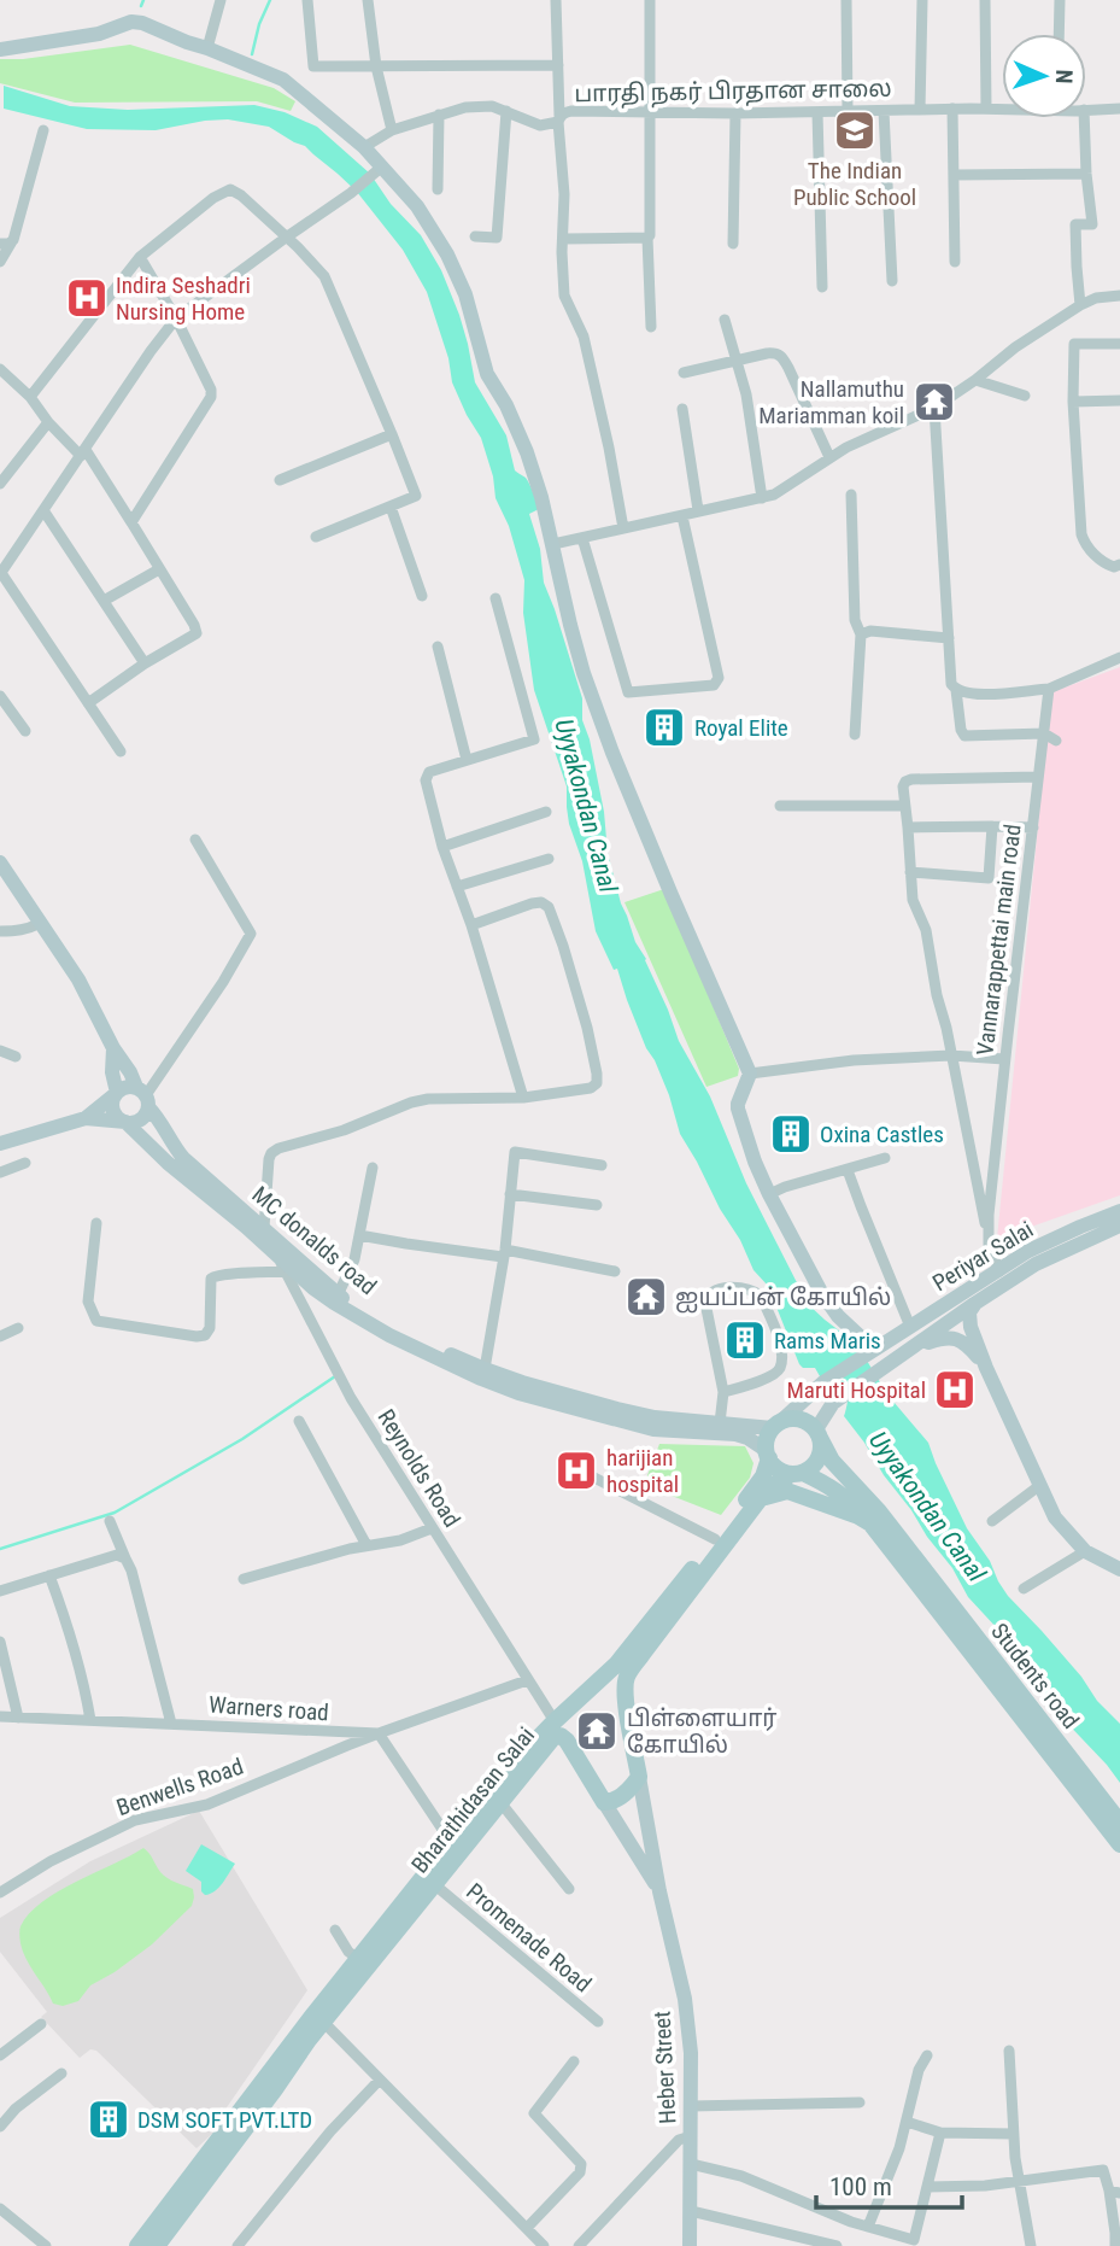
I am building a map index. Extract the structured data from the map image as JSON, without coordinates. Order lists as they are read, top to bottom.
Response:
{
  "streets": {
    "main road": [
      "MC donalds road",
      "Periyar Salai",
      "Students road",
      "Bharathidasan Salai",
      "Heber Street"
    ],
    "street": [
      "பாரதி நகர் பிரதான சாலை",
      "Vannarappettai main road",
      "Reynolds Road",
      "Warners road",
      "Benwells Road",
      "Promenade Road"
    ]
  },
  "crossings": [
    ["Vannarappettai main road", "Periyar Salai"],
    ["MC donalds road", "Periyar Salai"],
    ["MC donalds road", "Reynolds Road"],
    ["MC donalds road", "Students road"],
    ["MC donalds road", "Bharathidasan Salai"],
    ["Periyar Salai", "Students road"],
    ["Periyar Salai", "Bharathidasan Salai"],
    ["Reynolds Road", "Warners road"],
    ["Reynolds Road", "Bharathidasan Salai"],
    ["Students road", "Bharathidasan Salai"],
    ["Warners road", "Benwells Road"],
    ["Bharathidasan Salai", "Promenade Road"]
  ],
  "water": ["Uyyakondan Canal"],
  "places": {
    "school or university": ["The Indian Public School"],
    "hospital": ["Indira Seshadri Nursing Home", "Maruti Hospital", "harijian hospital"],
    "temple": ["Nallamuthu Mariamman koil", "ஐயப்பன் கோயில்", "பிள்ளையார் கோயில்"],
    "building": [
      "Royal Elite",
      "Oxina Castles",
      "Rams Maris",
      "DSM SOFT PVT.LTD"
    ]
  },
  "scale_bar": "100 m",
  "north": "right"
}
